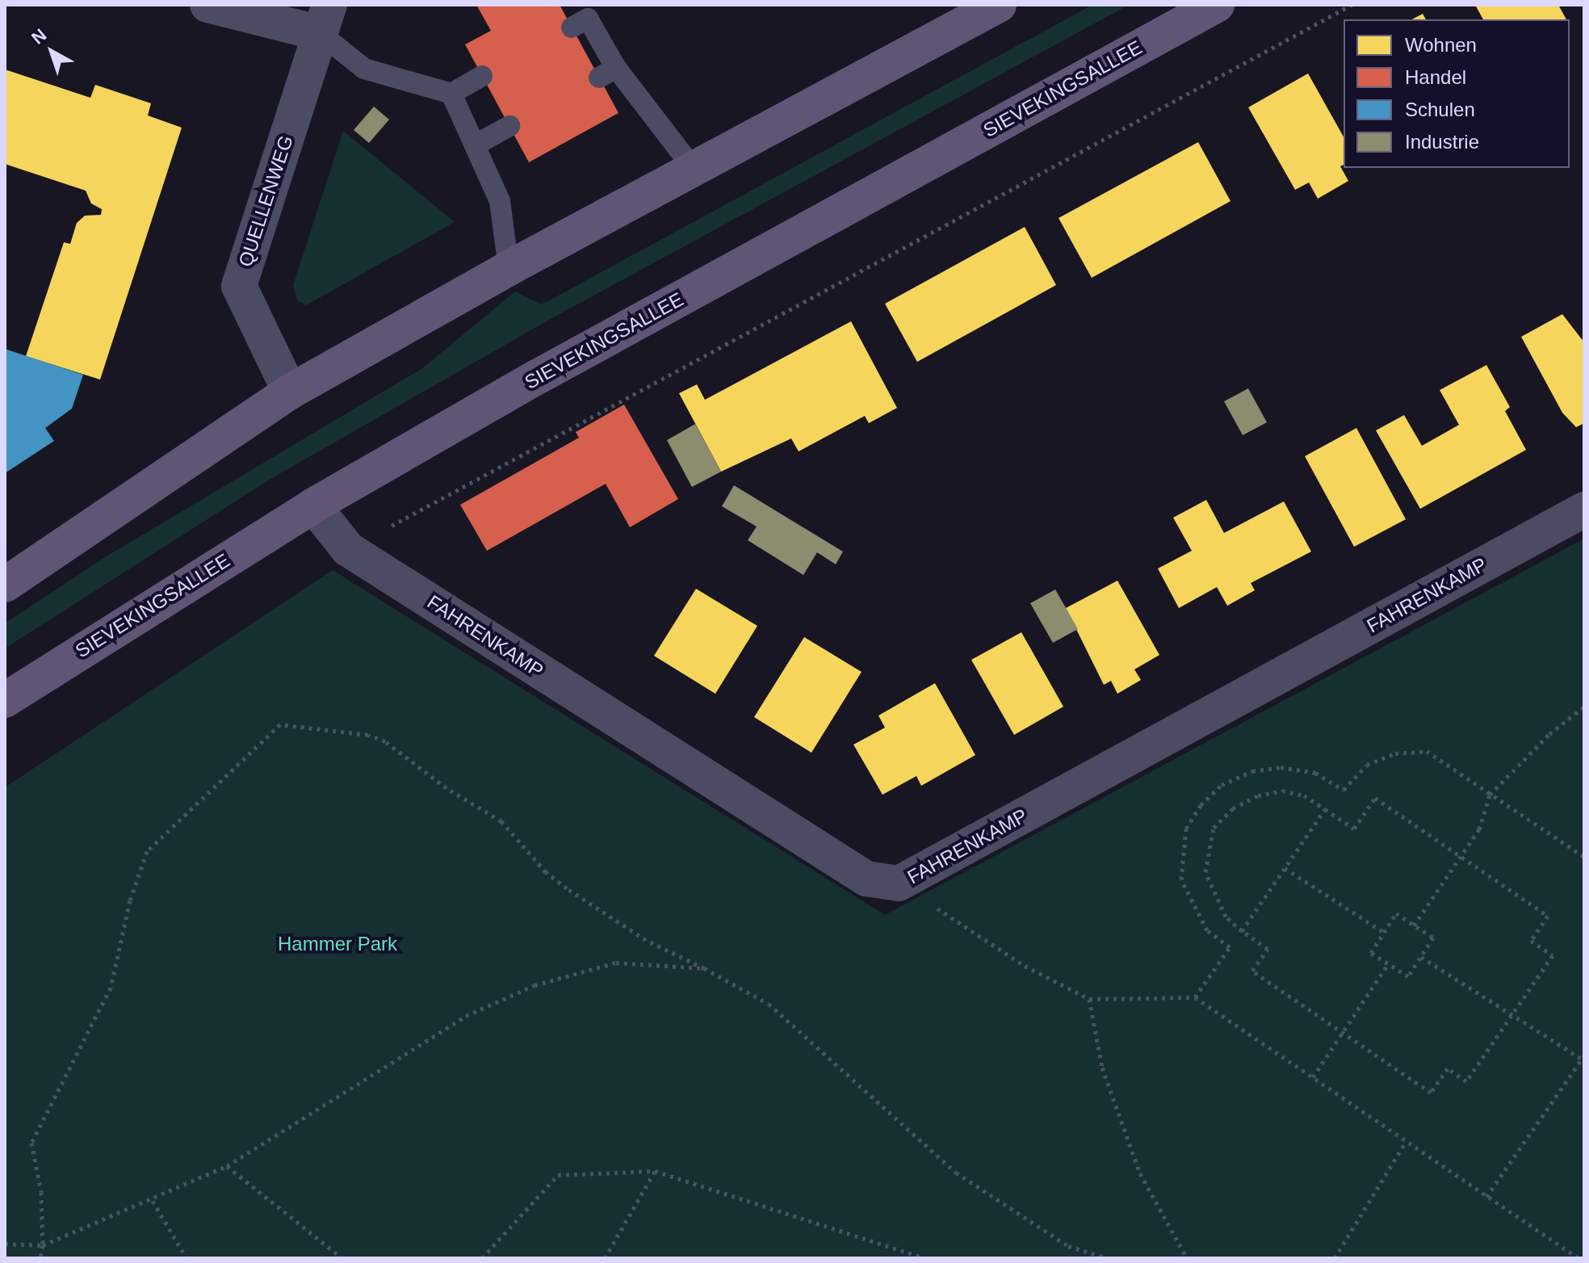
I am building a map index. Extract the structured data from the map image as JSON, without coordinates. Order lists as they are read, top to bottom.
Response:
{
  "streets": {
    "main road": ["SIEVEKINGSALLEE"],
    "street": ["QUELLENWEG", "FAHRENKAMP"]
  },
  "crossings": [
    ["SIEVEKINGSALLEE", "FAHRENKAMP"]
  ],
  "parks": ["Hammer Park"],
  "legend": [
    "Wohnen",
    "Handel",
    "Schulen",
    "Industrie"
  ],
  "north": "top left"
}
